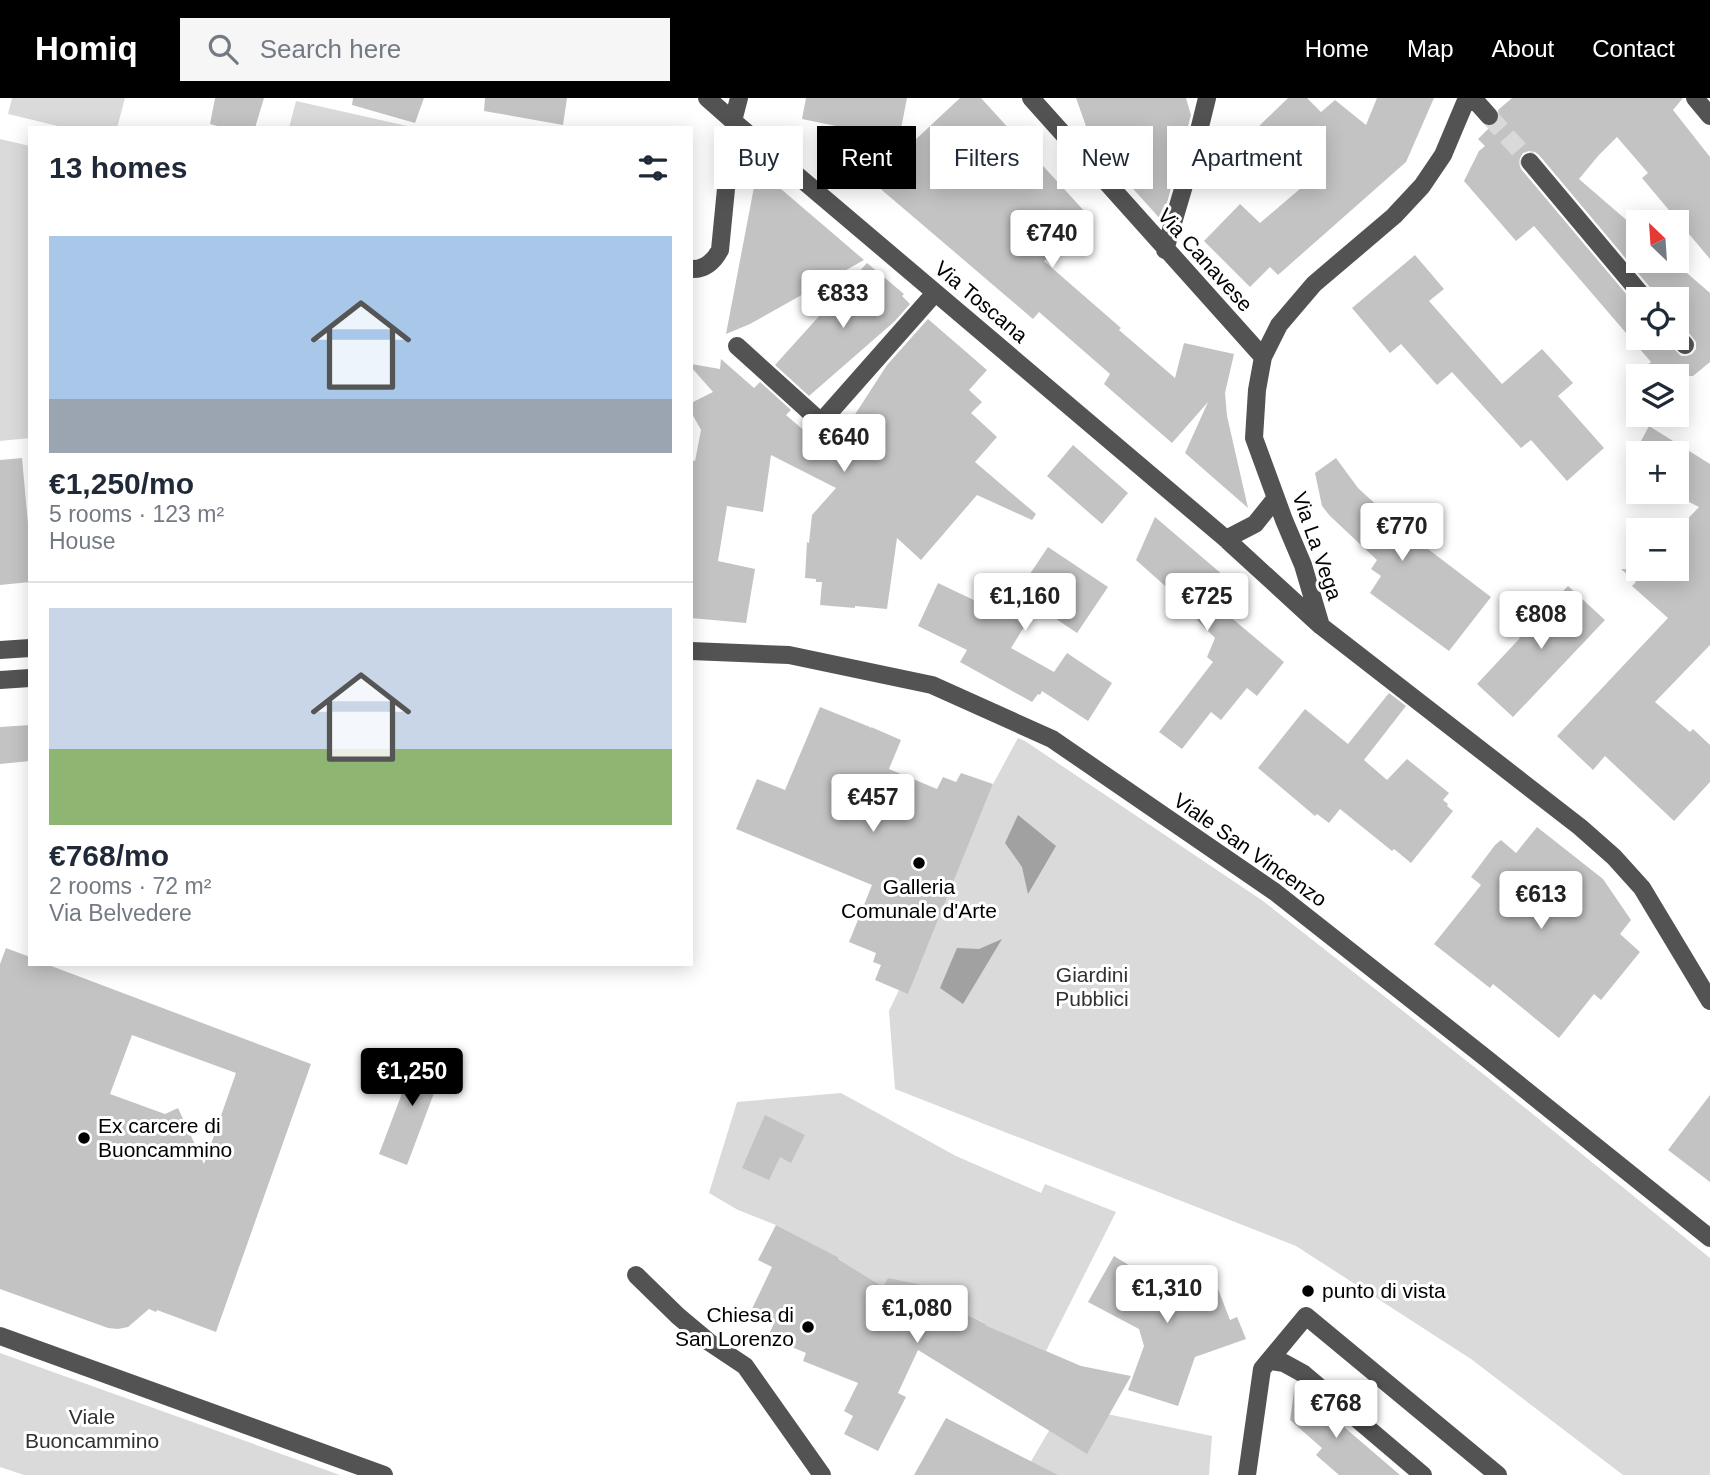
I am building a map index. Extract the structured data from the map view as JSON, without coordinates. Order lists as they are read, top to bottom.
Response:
{
  "streets": {
    "street": [
      "Via Canavese",
      "Via Toscana",
      "Via La Vega",
      "Viale San Vincenzo"
    ]
  },
  "crossings": [
    ["Via Canavese", "Via La Vega"],
    ["Via Toscana", "Via La Vega"]
  ],
  "parks": ["Giardini Pubblici", "Viale Buoncammino"],
  "places": [
    "Galleria Comunale d'Arte",
    "Ex carcere di Buoncammino",
    "punto di vista",
    "Chiesa di San Lorenzo"
  ],
  "north": "top left",
  "page": {
    "header": "Homiq",
    "search": "Search here",
    "nav": [
      "Home",
      "Map",
      "About",
      "Contact"
    ],
    "chip": [
      "Buy",
      "Rent",
      "Filters",
      "New",
      "Apartment"
    ],
    "heading": "13 homes",
    "map_buttons": ["+", "−"],
    "price": [
      "€740",
      "€833",
      "€640",
      "€770",
      "€1,160",
      "€725",
      "€808",
      "€457",
      "€613",
      "€1,250",
      "€1,310",
      "€1,080",
      "€768"
    ],
    "list": [
      {
        "name": "€1,250/mo",
        "note": "5 rooms · 123 m² · House"
      },
      {
        "name": "€768/mo",
        "note": "2 rooms · 72 m² · Via Belvedere"
      }
    ]
  }
}
